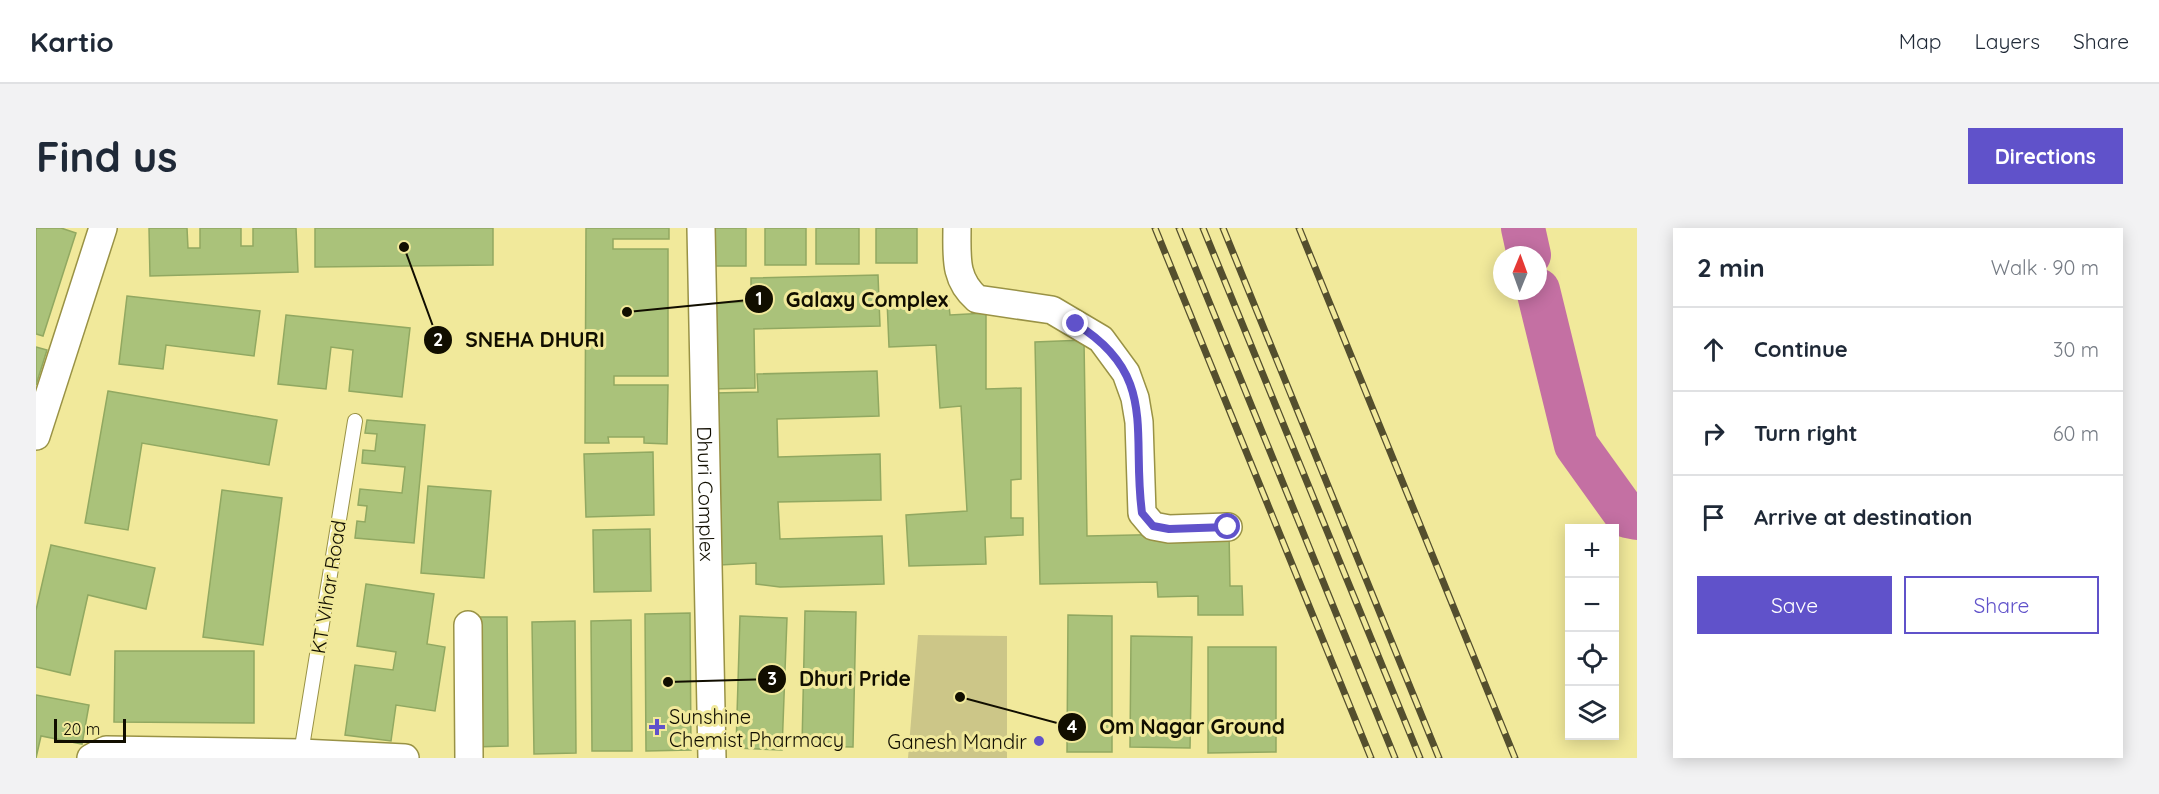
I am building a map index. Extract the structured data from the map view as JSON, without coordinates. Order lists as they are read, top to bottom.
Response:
{
  "streets": {
    "street": ["Dhuri Complex"],
    "lane": ["KT Vihar Road"]
  },
  "places": {
    "other": [
      "SNEHA DHURI",
      "Galaxy Complex",
      "Dhuri Pride",
      "Om Nagar Ground",
      "Ganesh Mandir"
    ],
    "health": ["Sunshine Chemist Pharmacy"]
  },
  "scale_bar": "20 m",
  "north": "top",
  "page": {
    "header": "Kartio",
    "nav": ["Map", "Layers", "Share"],
    "buttons": [
      "Directions",
      ["Save", "Share"]
    ],
    "title": "Find us",
    "heading": ["2 min", "Walk · 90 m"],
    "list": [
      ["Continue", "30 m"],
      ["Turn right", "60 m"],
      "Arrive at destination"
    ],
    "map_buttons": ["+", "−"],
    "scale": "20 m"
  }
}
